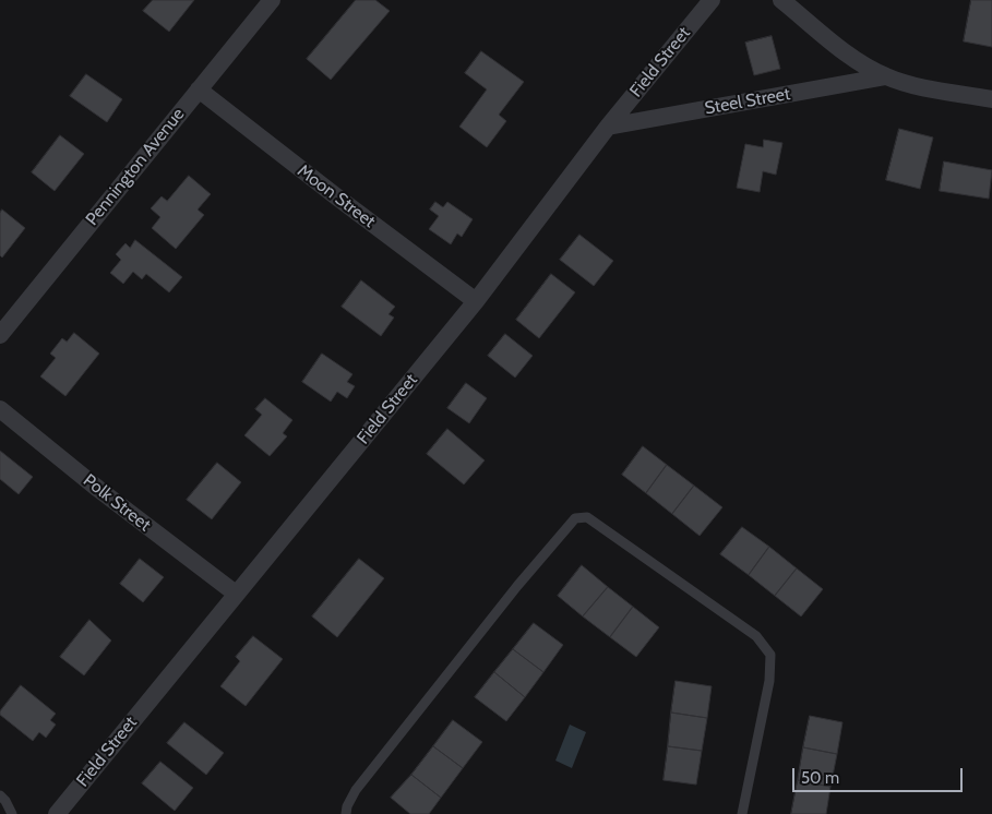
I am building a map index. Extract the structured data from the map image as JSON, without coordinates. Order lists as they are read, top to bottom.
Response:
{
  "streets": {
    "street": [
      "Field Street",
      "Steel Street",
      "Pennington Avenue",
      "Moon Street",
      "Polk Street"
    ]
  },
  "crossings": [
    ["Field Street", "Steel Street"],
    ["Field Street", "Moon Street"],
    ["Field Street", "Polk Street"],
    ["Pennington Avenue", "Moon Street"]
  ],
  "scale_bar": "50 m"
}
